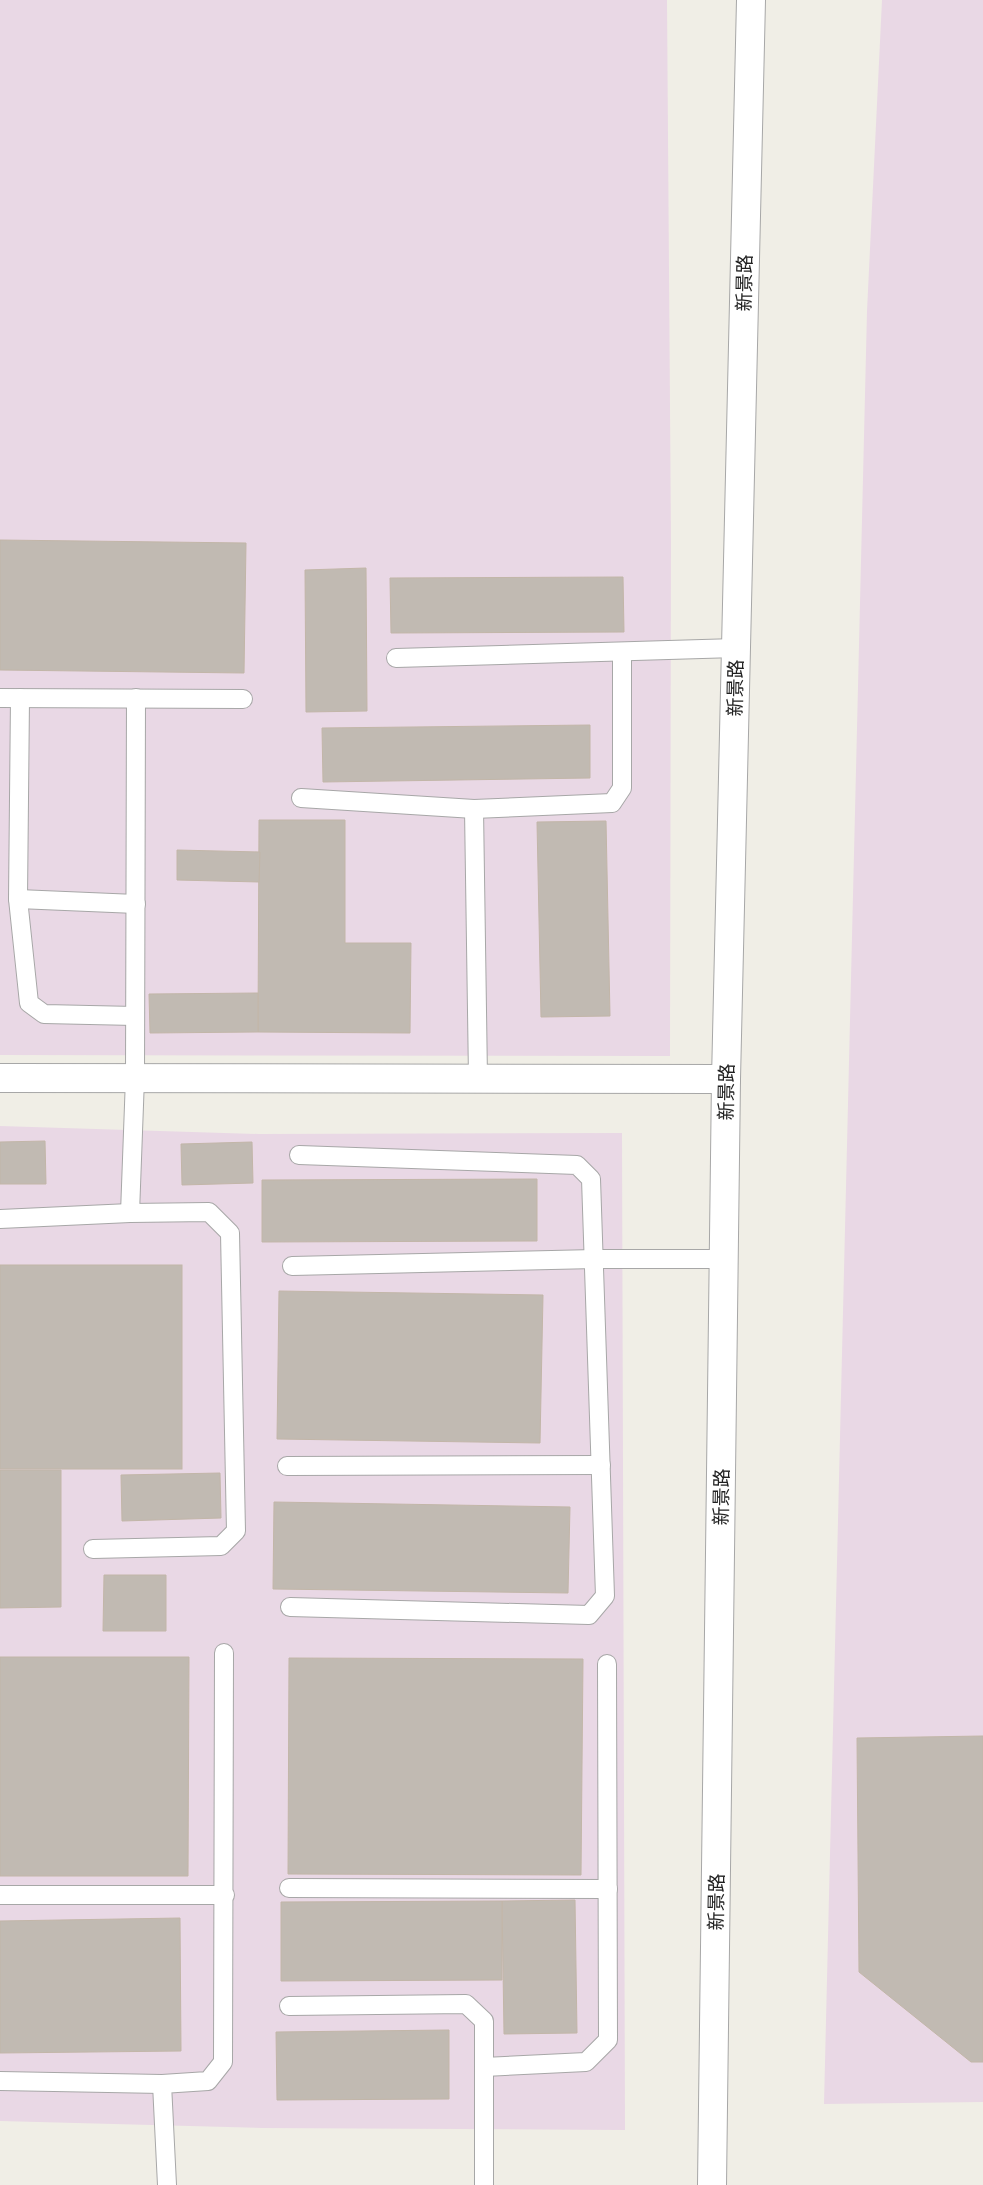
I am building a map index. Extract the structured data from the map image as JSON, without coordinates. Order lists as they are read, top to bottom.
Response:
{
  "streets": {
    "street": ["新景路"]
  }
}
